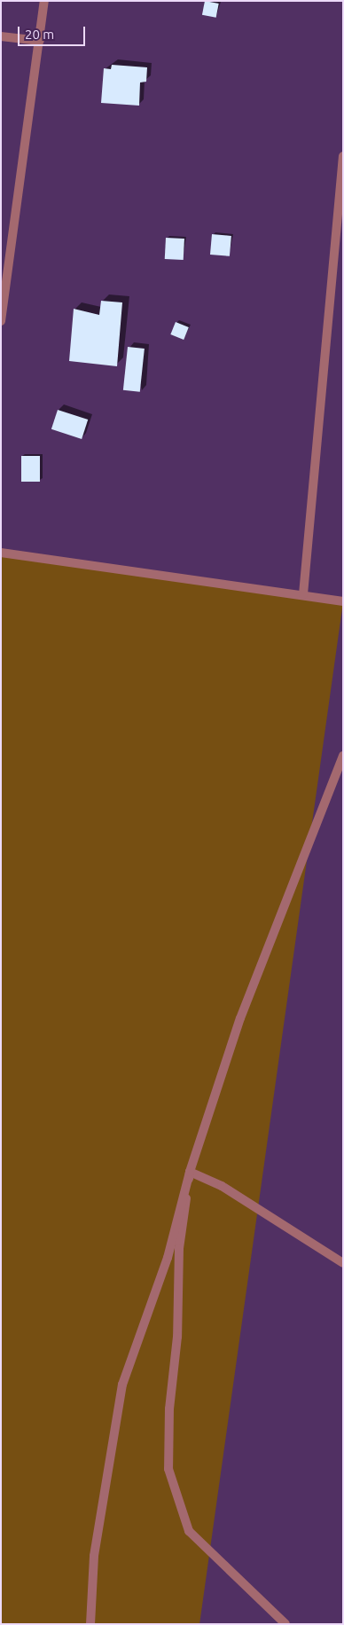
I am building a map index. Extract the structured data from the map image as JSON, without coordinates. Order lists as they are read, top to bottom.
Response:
{
  "scale_bar": "20 m"
}
